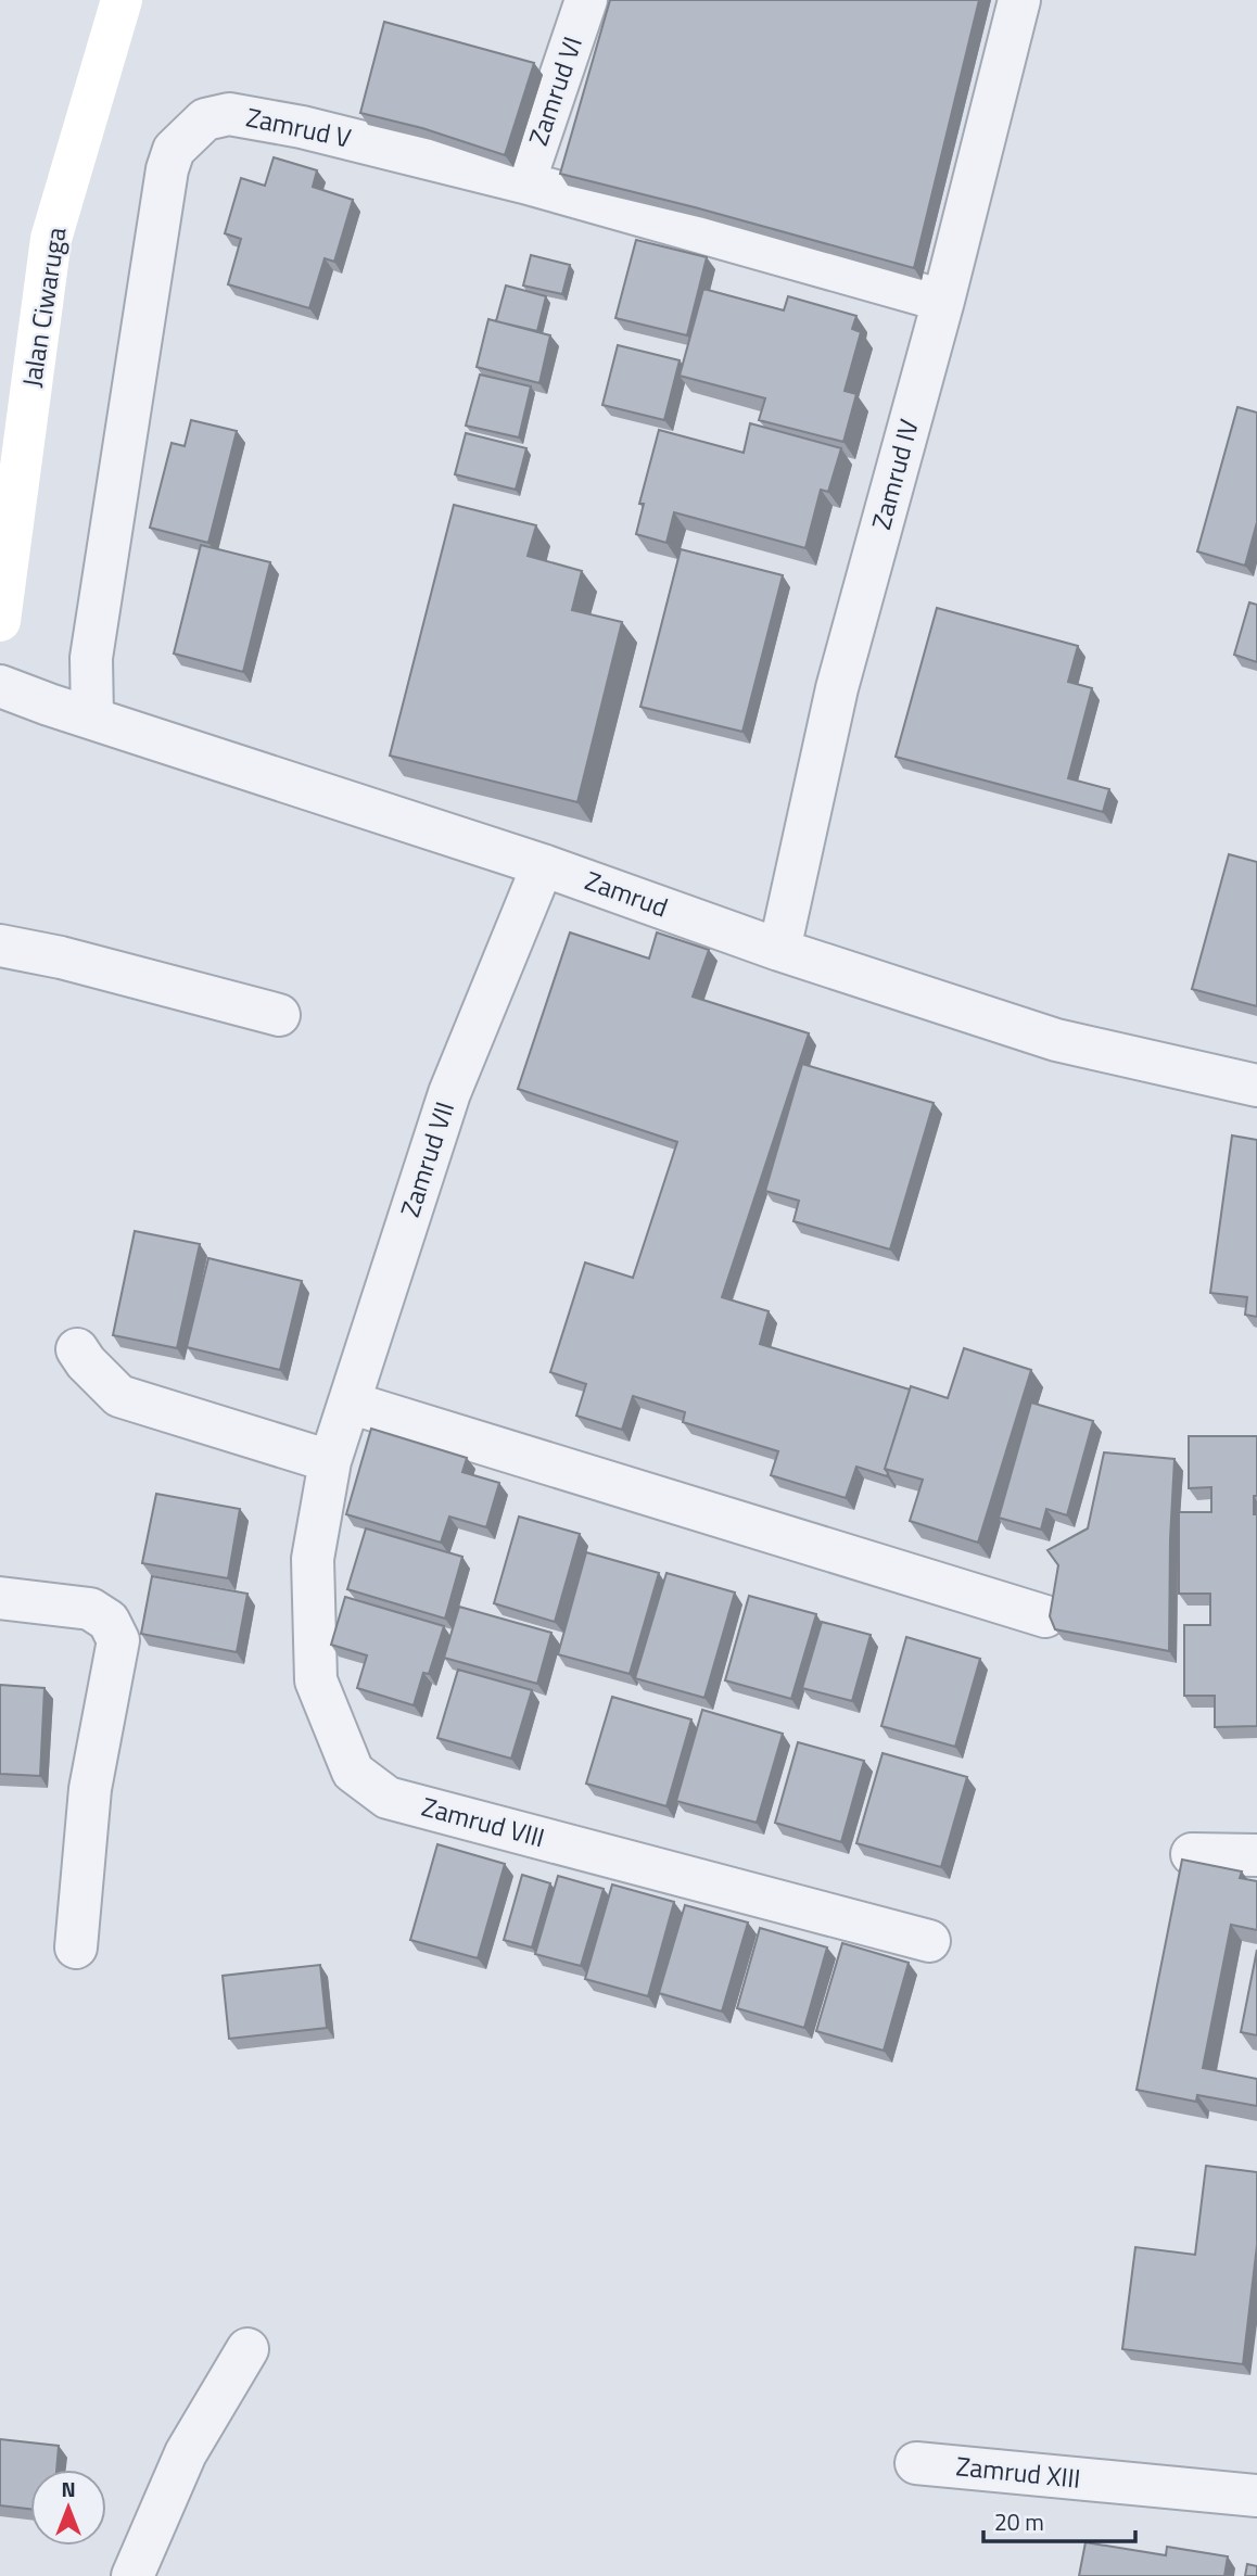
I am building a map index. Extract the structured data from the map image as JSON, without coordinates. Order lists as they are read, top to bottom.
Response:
{
  "streets": {
    "street": [
      "Zamrud VI",
      "Zamrud V",
      "Jalan Ciwaruga",
      "Zamrud IV",
      "Zamrud",
      "Zamrud VII",
      "Zamrud VIII",
      "Zamrud XIII"
    ]
  },
  "crossings": [
    ["Zamrud VI", "Zamrud V"],
    ["Zamrud V", "Zamrud IV"],
    ["Zamrud V", "Zamrud"],
    ["Zamrud IV", "Zamrud"],
    ["Zamrud", "Zamrud VII"],
    ["Zamrud VII", "Zamrud VIII"]
  ],
  "scale_bar": "20 m",
  "north": "top"
}
